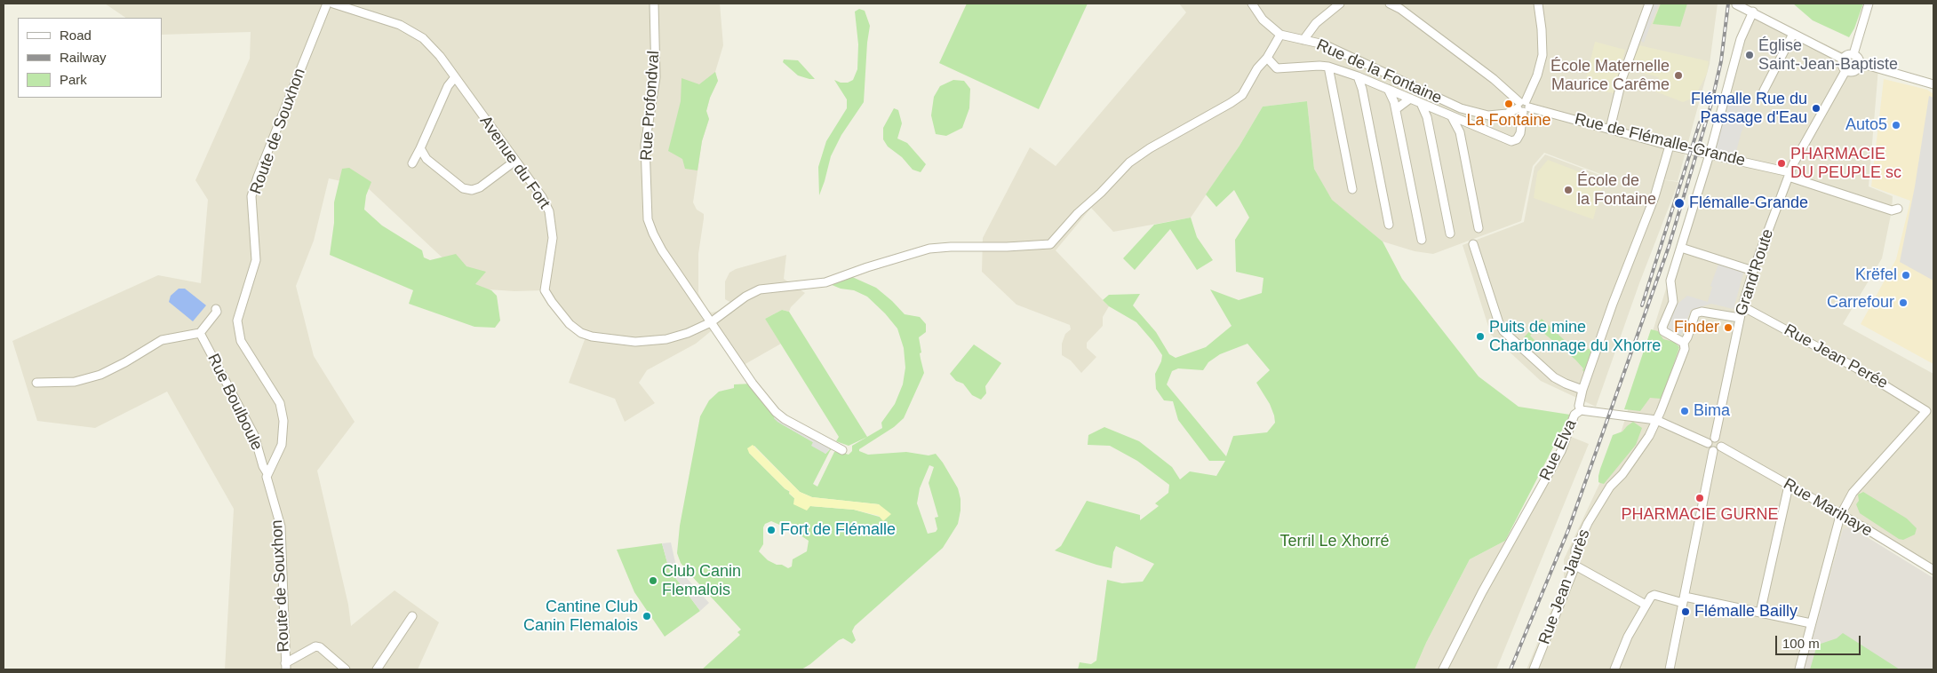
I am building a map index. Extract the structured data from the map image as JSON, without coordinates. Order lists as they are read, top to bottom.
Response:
{
  "streets": {
    "street": [
      "Rue de la Fontaine",
      "Rue Profondval",
      "Route de Souxhon",
      "Rue de Flémalle-Grande",
      "Avenue du Fort",
      "Grand'Route",
      "Rue Jean Perée",
      "Rue Boulboule",
      "Rue Elva",
      "Rue Marihaye",
      "Rue Jean Jaurès"
    ]
  },
  "crossings": [
    ["Rue de la Fontaine", "Rue de Flémalle-Grande"],
    ["Rue Profondval", "Avenue du Fort"],
    ["Route de Souxhon", "Avenue du Fort"],
    ["Route de Souxhon", "Rue Boulboule"],
    ["Rue de Flémalle-Grande", "Grand'Route"],
    ["Rue de Flémalle-Grande", "Rue Elva"],
    ["Grand'Route", "Rue Jean Perée"],
    ["Grand'Route", "Rue Marihaye"],
    ["Grand'Route", "Rue Jean Jaurès"],
    ["Rue Jean Perée", "Rue Marihaye"]
  ],
  "parks": ["Terril Le Xhorré"],
  "places": [
    "Église Saint-Jean-Baptiste",
    "École Maternelle Maurice Carême",
    "La Fontaine",
    "Flémalle Rue du Passage d'Eau",
    "Auto5",
    "PHARMACIE DU PEUPLE sc",
    "École de la Fontaine",
    "Flémalle-Grande",
    "Krëfel",
    "Carrefour",
    "Finder",
    "Puits de mine Charbonnage du Xhorre",
    "Bima",
    "PHARMACIE GURNE",
    "Fort de Flémalle",
    "Club Canin Flemalois",
    "Flémalle Bailly",
    "Cantine Club Canin Flemalois"
  ],
  "legend": ["Road", "Railway", "Park"],
  "scale_bar": "100 m"
}
